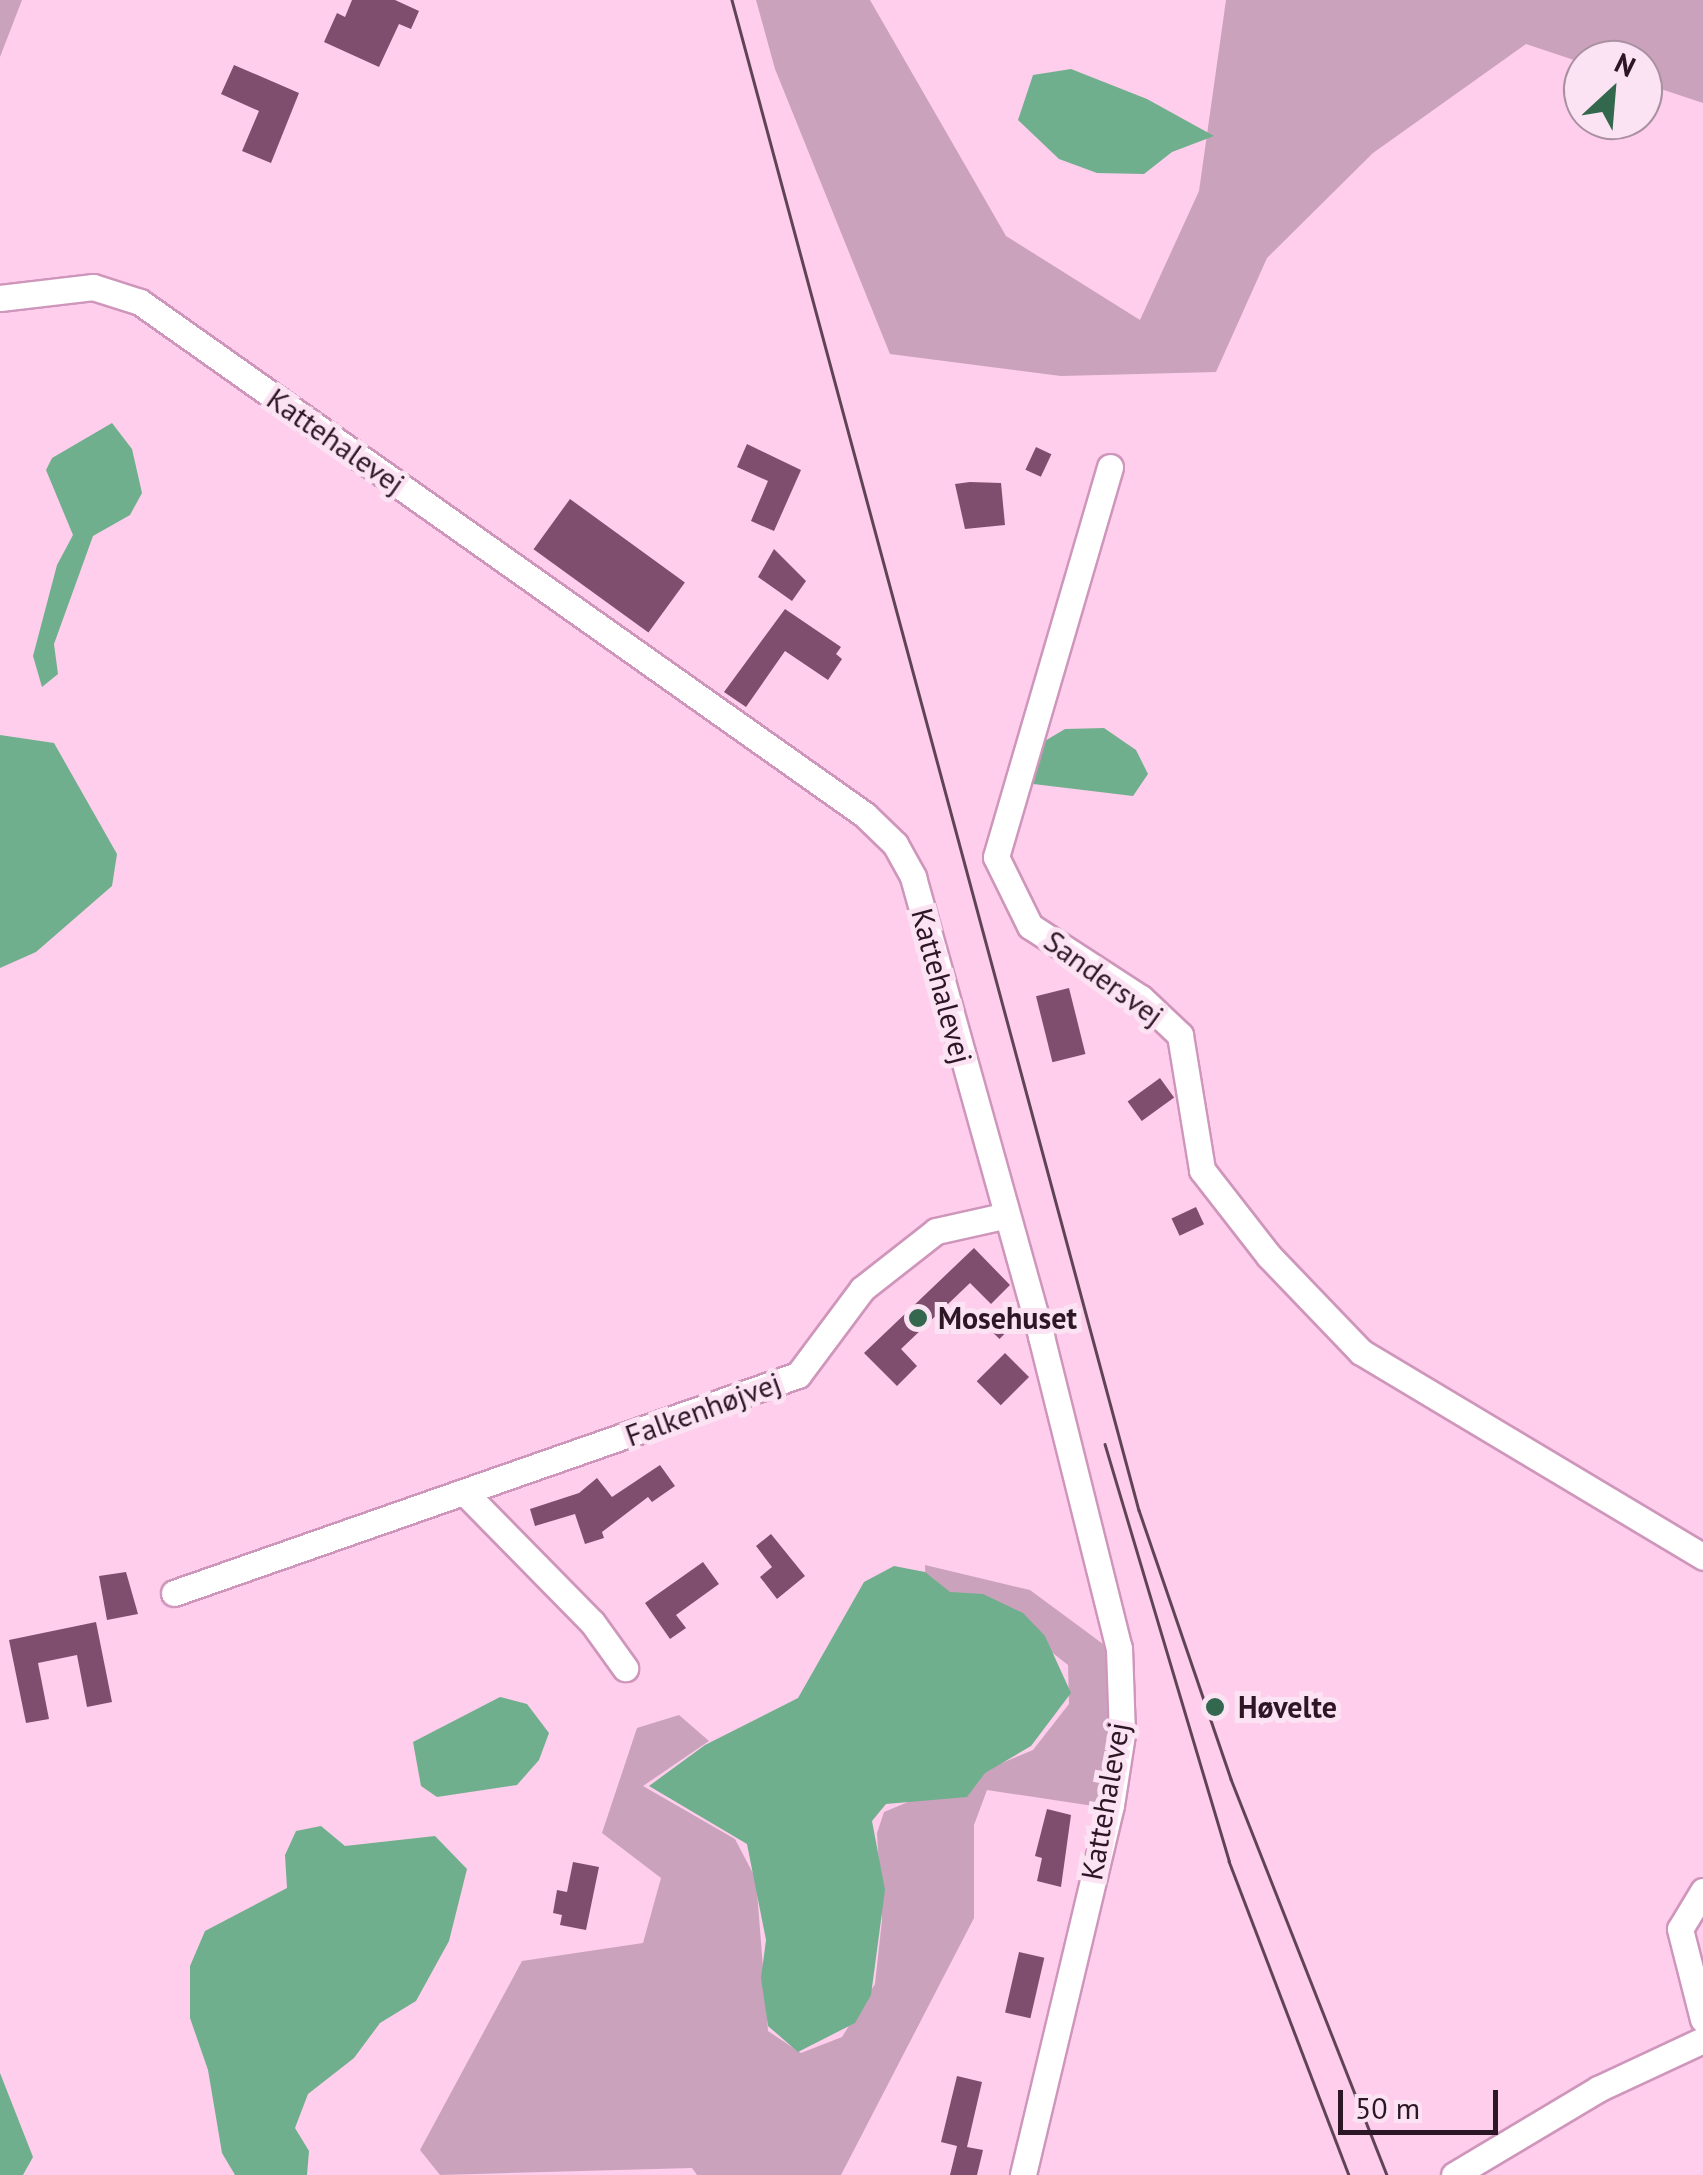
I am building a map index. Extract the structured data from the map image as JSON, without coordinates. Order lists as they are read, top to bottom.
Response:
{
  "streets": {
    "street": ["Kattehalevej", "Sandersvej", "Falkenhøjvej"]
  },
  "crossings": [
    ["Kattehalevej", "Falkenhøjvej"]
  ],
  "places": ["Mosehuset", "Høvelte"],
  "scale_bar": "50 m",
  "north": "top right"
}
